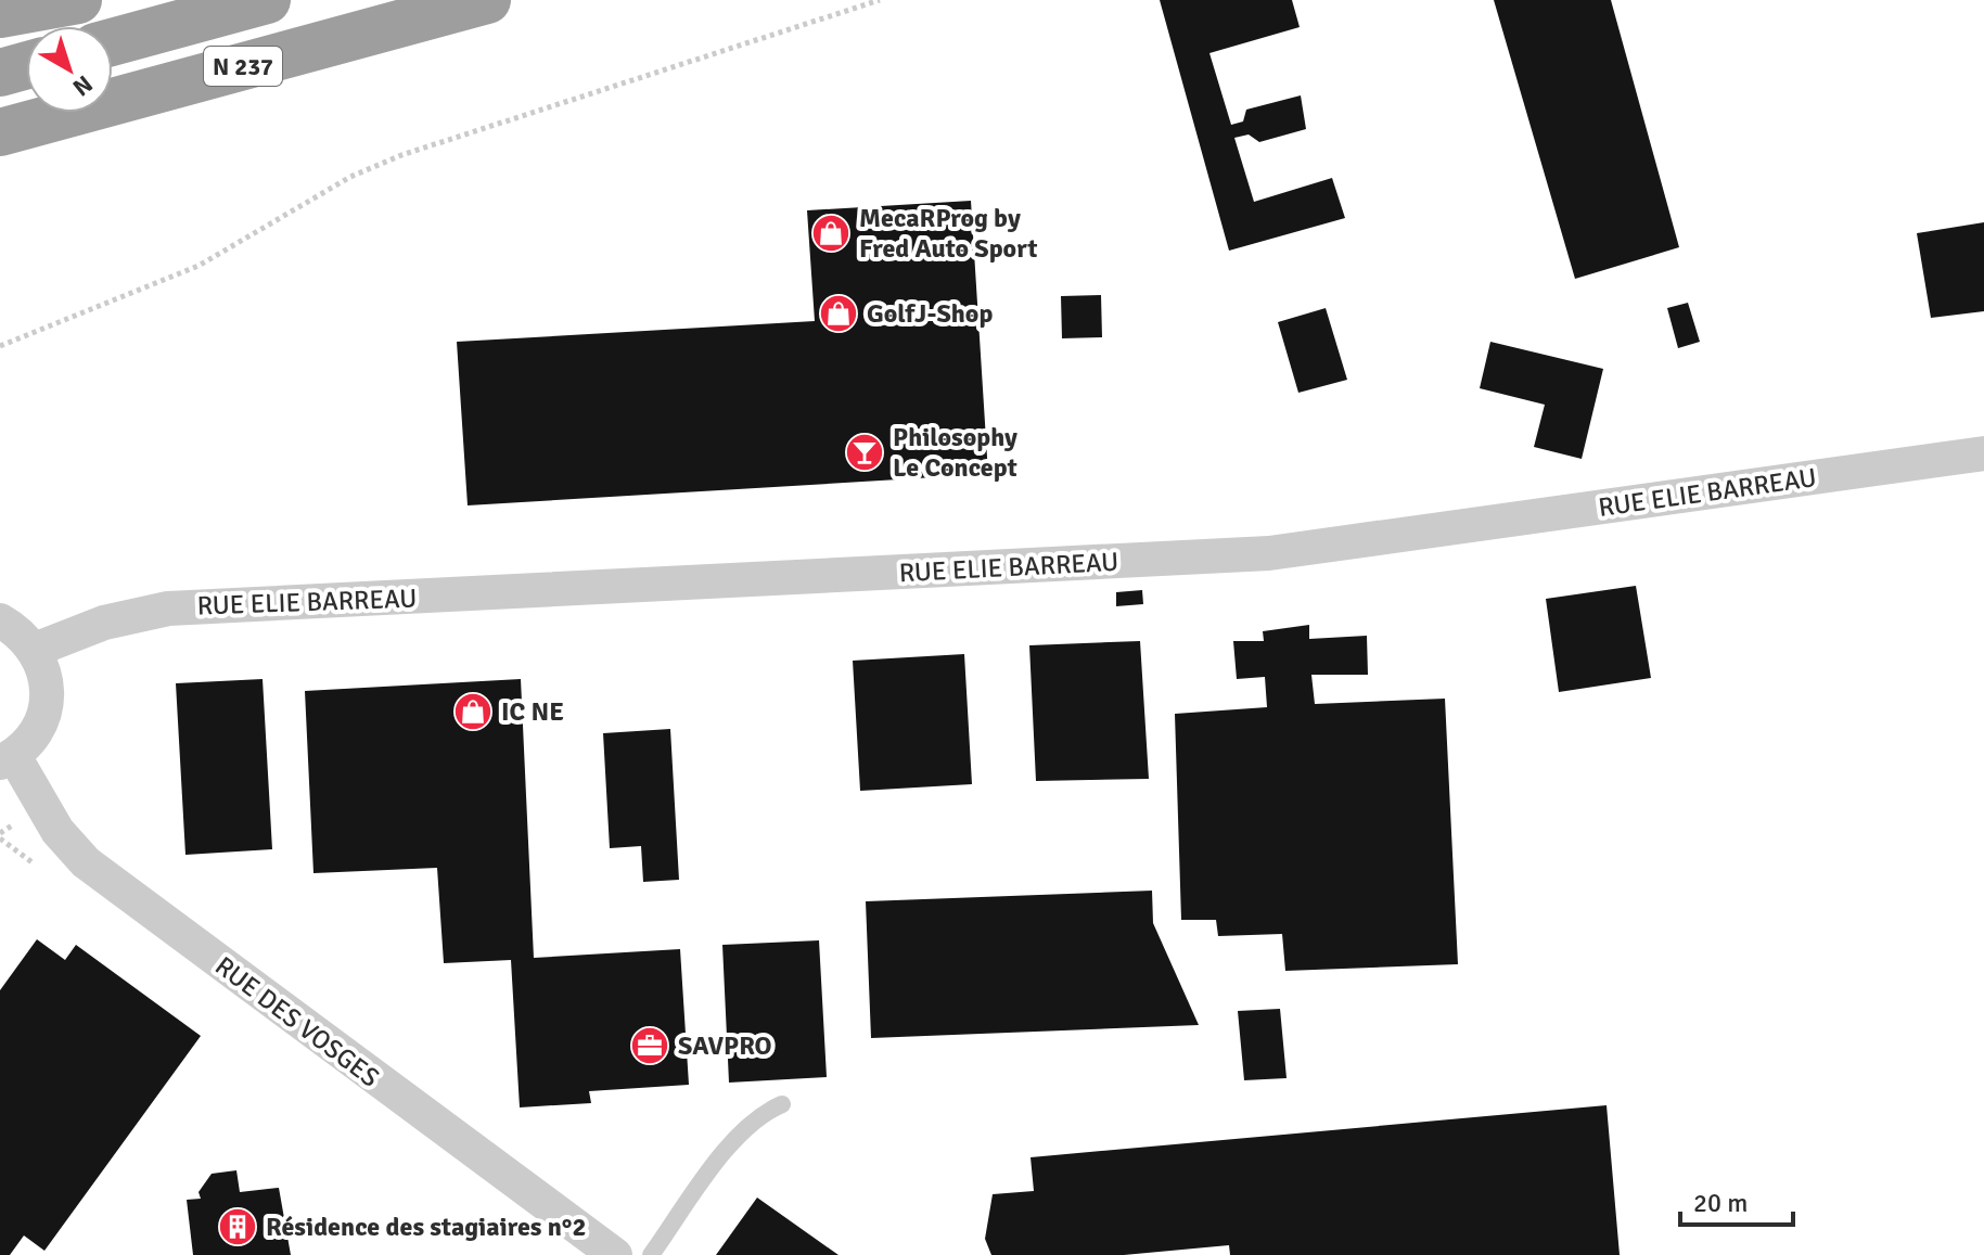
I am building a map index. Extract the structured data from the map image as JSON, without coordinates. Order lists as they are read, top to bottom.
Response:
{
  "streets": {
    "highway": ["N 237"],
    "street": ["RUE ELIE BARREAU", "RUE DES VOSGES"]
  },
  "places": {
    "shop": ["MecaRProg by Fred Auto Sport", "GolfJ-Shop", "IC NE"],
    "bar": ["Philosophy Le Concept"],
    "office": ["SAVPRO"],
    "building": ["Résidence des stagiaires n°2"]
  },
  "scale_bar": "20 m",
  "north": "bottom right"
}
